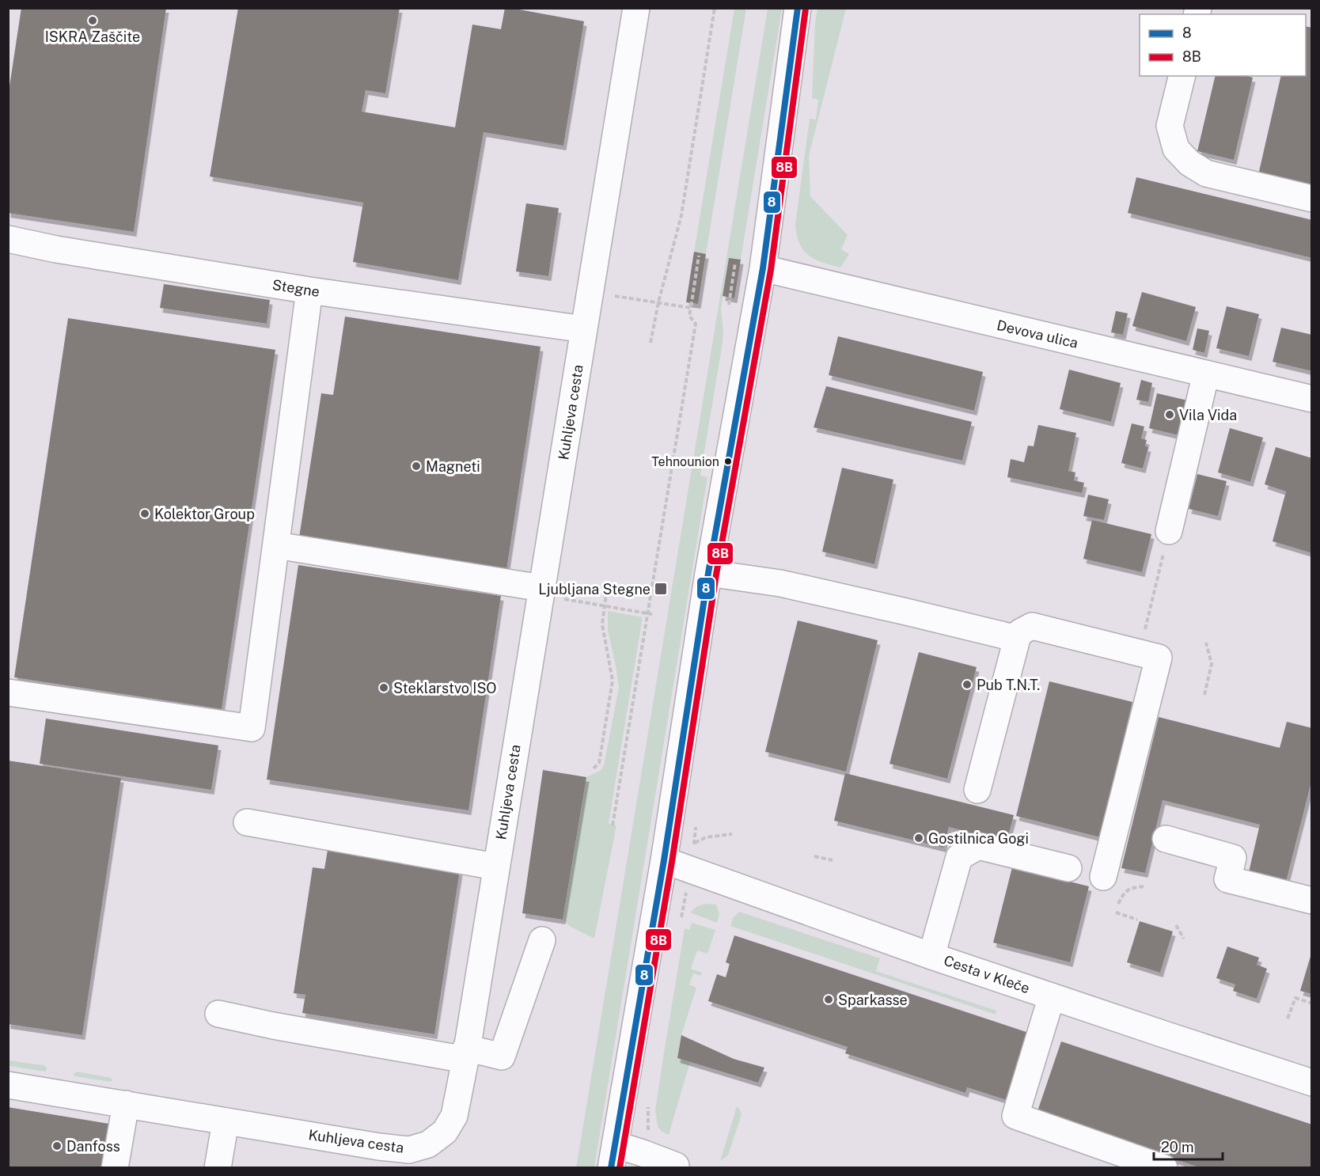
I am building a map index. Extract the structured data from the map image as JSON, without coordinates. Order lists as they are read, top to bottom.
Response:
{
  "streets": {
    "street": [
      "Stegne",
      "Devova ulica",
      "Kuhljeva cesta",
      "Cesta v Kleče"
    ]
  },
  "crossings": [
    ["Stegne", "Kuhljeva cesta"]
  ],
  "places": {
    "other": [
      "ISKRA Zaščite",
      "Vila Vida",
      "Tehnounion",
      "Magneti",
      "Kolektor Group",
      "Pub T.N.T.",
      "Steklarstvo ISO",
      "Gostilnica Gogi",
      "Sparkasse",
      "Danfoss"
    ],
    "transit": ["Ljubljana Stegne"]
  },
  "lines": ["transit line 8", "transit line 8B"],
  "legend": ["8", "8B"],
  "scale_bar": "20 m"
}
